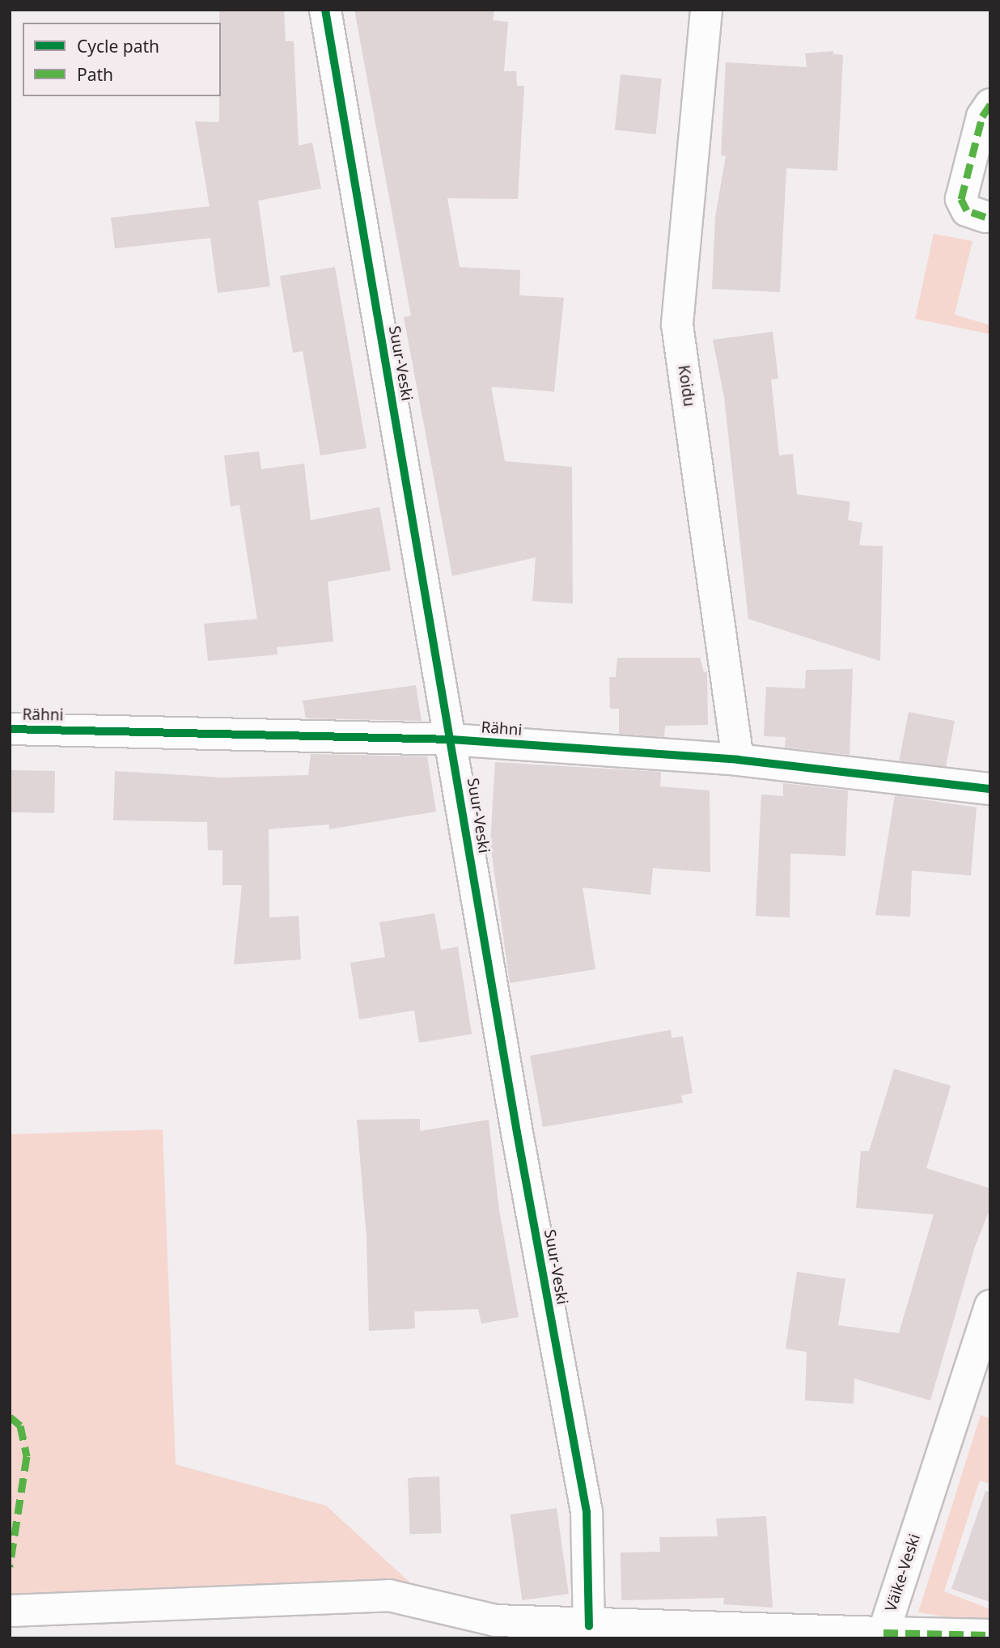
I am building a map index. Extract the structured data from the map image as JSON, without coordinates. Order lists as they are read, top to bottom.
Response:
{
  "streets": {
    "street": [
      "Suur-Veski",
      "Koidu",
      "Rähni",
      "Väike-Veski"
    ]
  },
  "crossings": [
    ["Suur-Veski", "Rähni"],
    ["Suur-Veski", "Väike-Veski"],
    ["Koidu", "Rähni"]
  ],
  "legend": ["Cycle path", "Path"]
}
